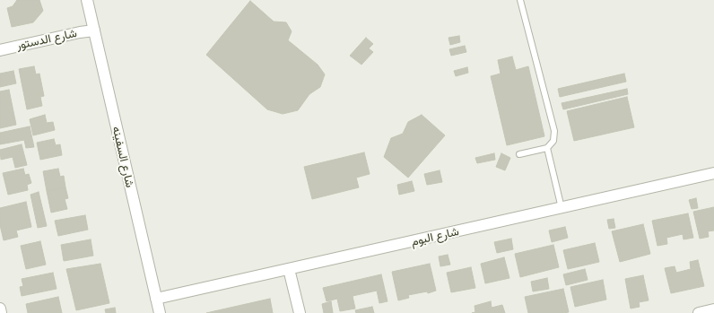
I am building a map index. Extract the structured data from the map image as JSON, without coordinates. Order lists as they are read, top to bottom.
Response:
{
  "streets": {
    "street": ["شارع الدستور", "شارع السفينه", "شارع البوم"]
  },
  "crossings": [
    ["شارع الدستور", "شارع السفينه"],
    ["شارع السفينه", "شارع البوم"]
  ]
}
